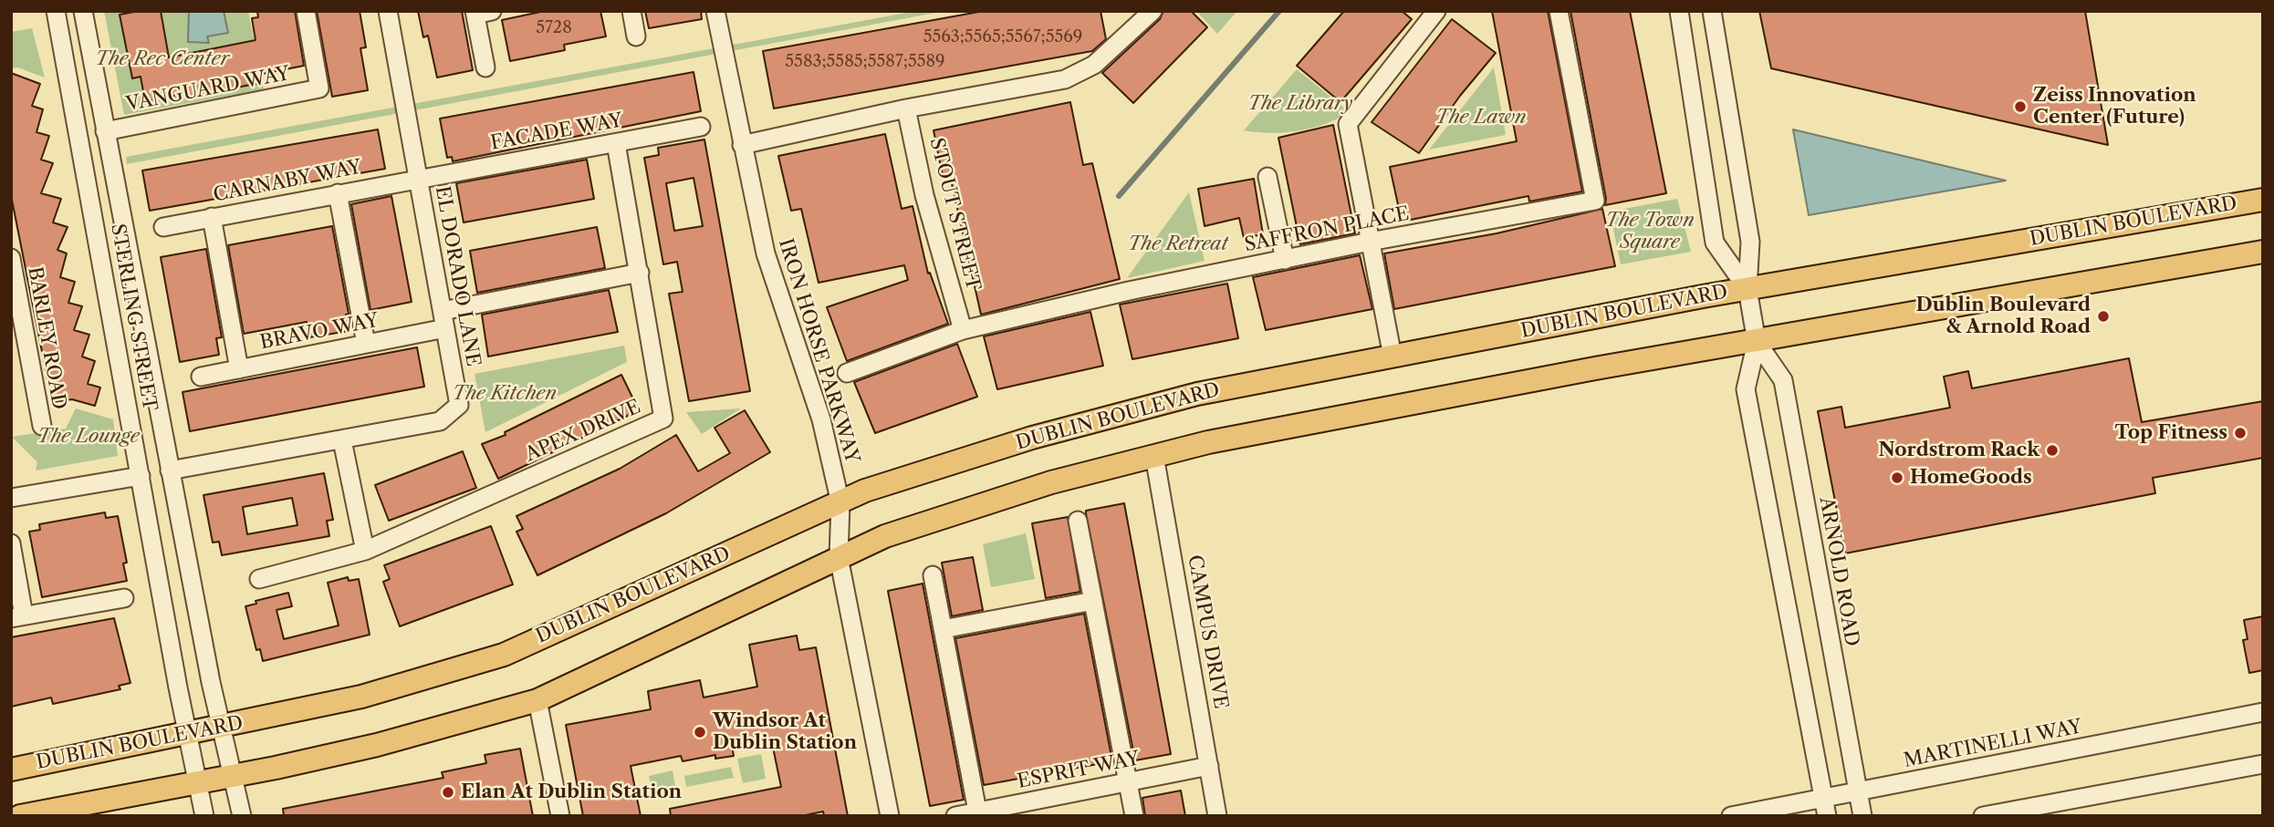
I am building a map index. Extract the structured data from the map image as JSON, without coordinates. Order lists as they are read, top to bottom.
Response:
{
  "streets": {
    "main road": ["DUBLIN BOULEVARD"],
    "street": [
      "VANGUARD WAY",
      "FACADE WAY",
      "CARNABY WAY",
      "STOUT STREET",
      "SAFFRON PLACE",
      "EL DORADO LANE",
      "STERLING STREET",
      "BRAVO WAY",
      "BARLEY ROAD",
      "IRON HORSE PARKWAY",
      "APEX DRIVE",
      "ARNOLD ROAD",
      "CAMPUS DRIVE",
      "MARTINELLI WAY",
      "ESPRIT WAY"
    ]
  },
  "crossings": [
    ["VANGUARD WAY", "STERLING STREET"],
    ["FACADE WAY", "CARNABY WAY"],
    ["FACADE WAY", "EL DORADO LANE"],
    ["FACADE WAY", "APEX DRIVE"],
    ["CARNABY WAY", "EL DORADO LANE"],
    ["STOUT STREET", "SAFFRON PLACE"],
    ["DUBLIN BOULEVARD", "STERLING STREET"],
    ["DUBLIN BOULEVARD", "IRON HORSE PARKWAY"],
    ["DUBLIN BOULEVARD", "ARNOLD ROAD"],
    ["EL DORADO LANE", "STERLING STREET"],
    ["EL DORADO LANE", "BRAVO WAY"],
    ["BRAVO WAY", "APEX DRIVE"],
    ["ARNOLD ROAD", "MARTINELLI WAY"],
    ["CAMPUS DRIVE", "ESPRIT WAY"]
  ],
  "parks": [
    "The Rec Center",
    "The Library",
    "The Lawn",
    "The Town Square",
    "The Retreat",
    "The Kitchen",
    "The Lounge"
  ],
  "places": [
    "Zeiss Innovation Center (Future)",
    "Dublin Boulevard & Arnold Road",
    "Top Fitness",
    "Nordstrom Rack",
    "HomeGoods",
    "Windsor At Dublin Station",
    "Elan At Dublin Station"
  ],
  "house_numbers": ["5728", "5563;5565;5567;5569", "5583;5585;5587;5589"]
}
